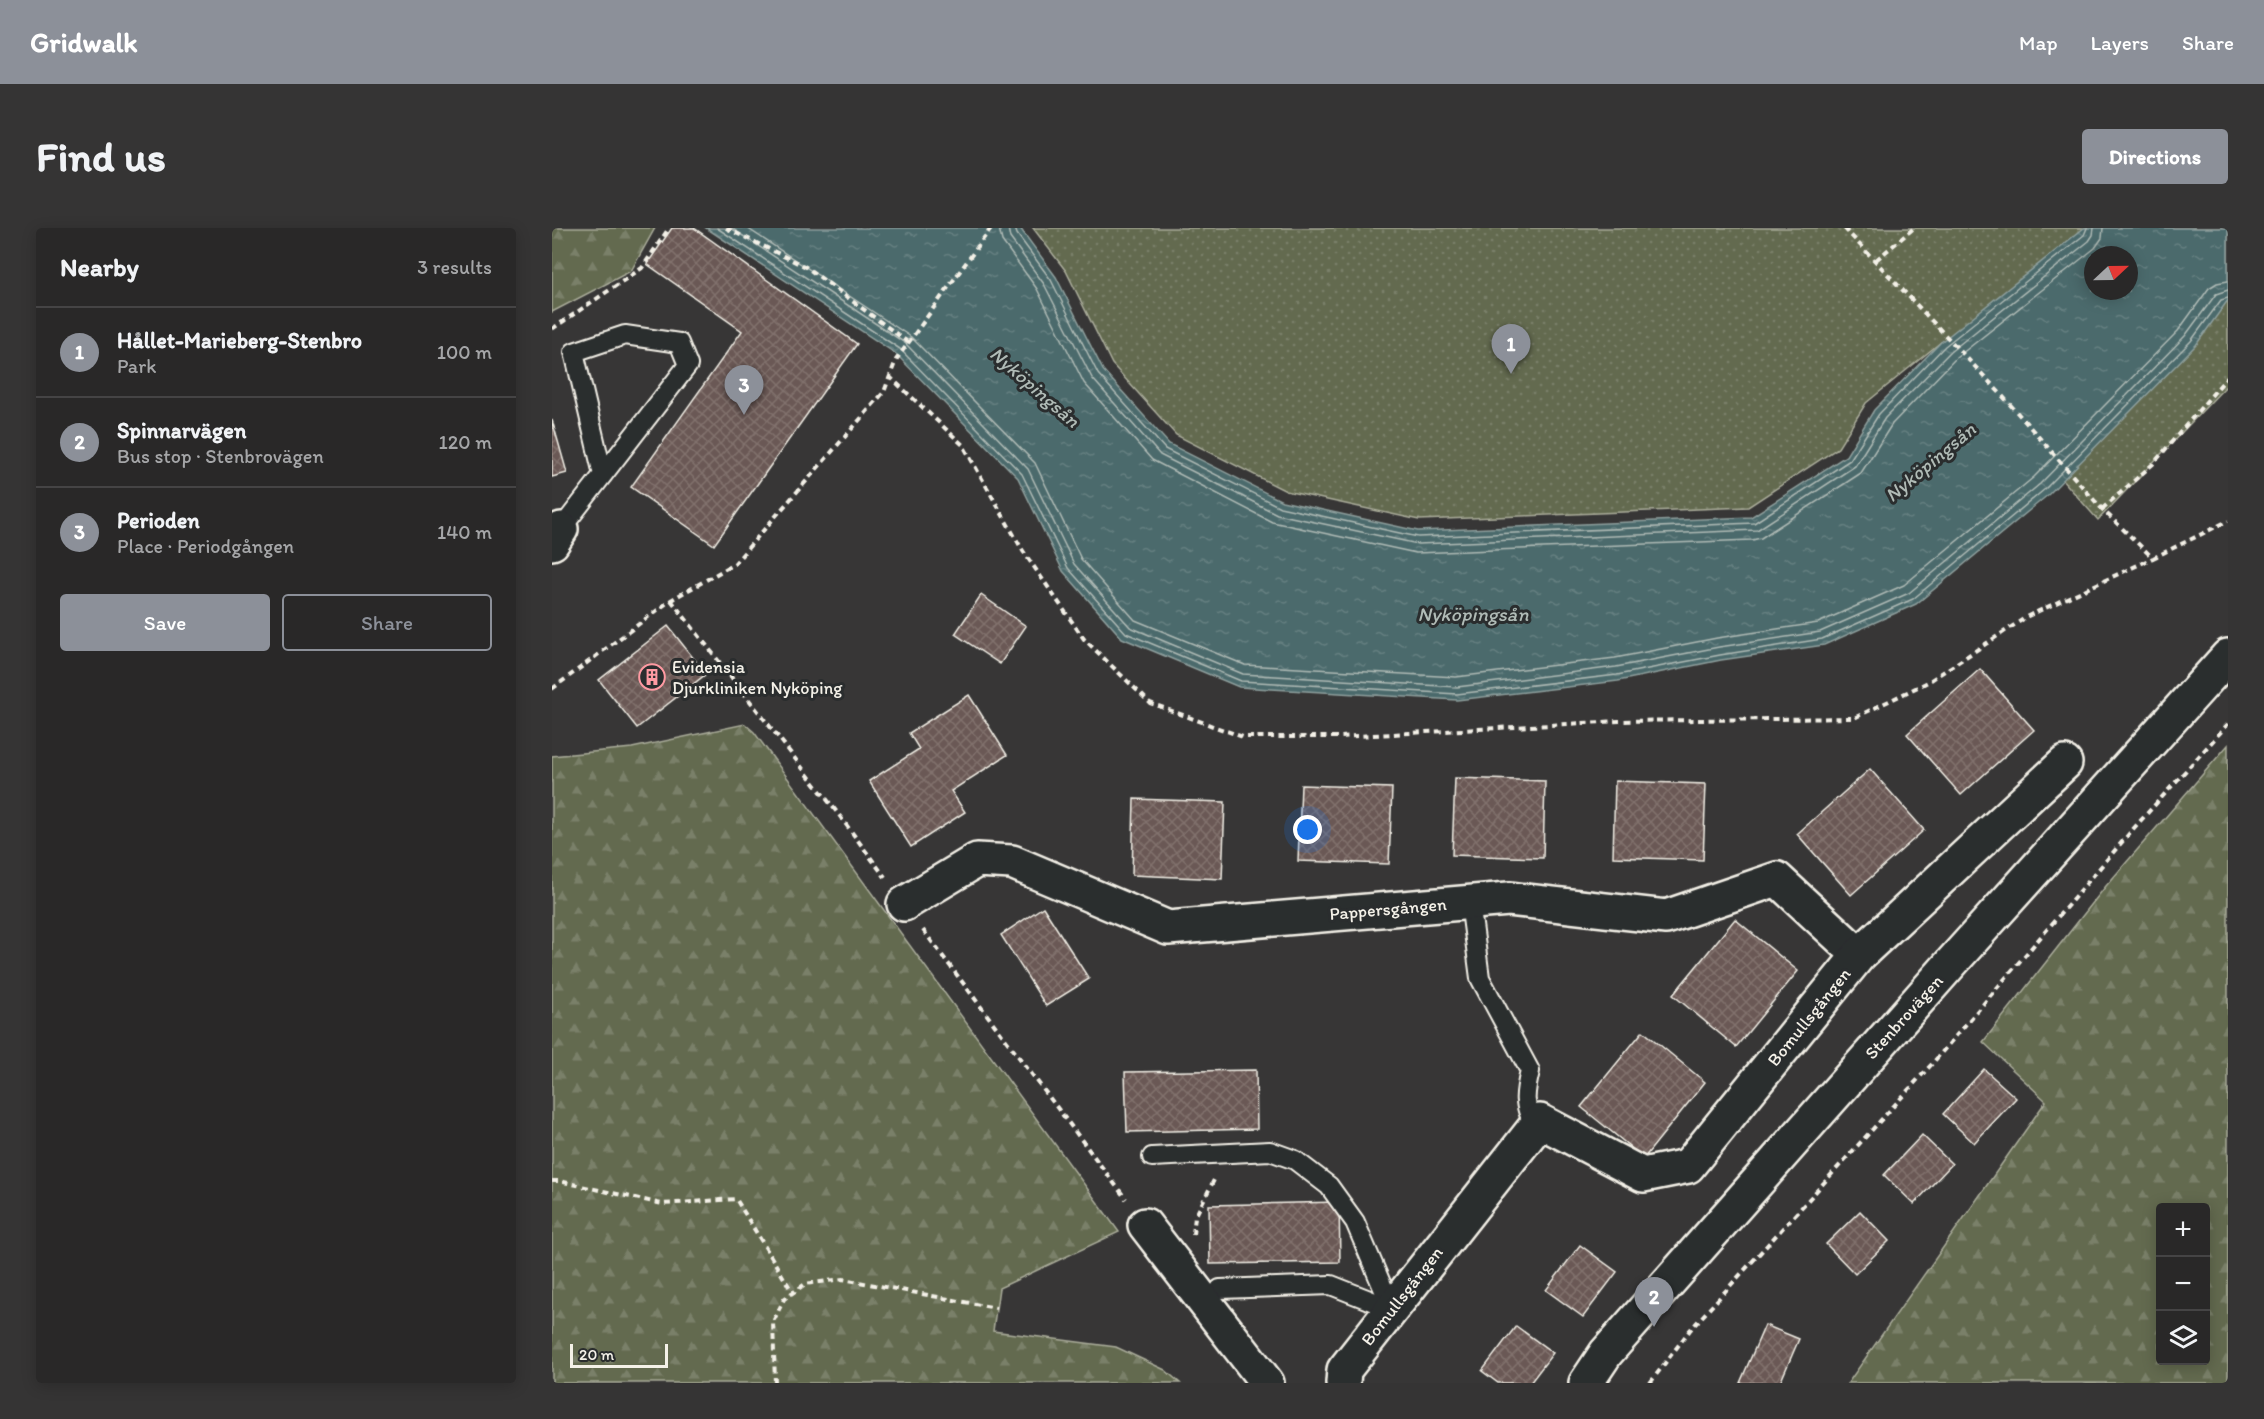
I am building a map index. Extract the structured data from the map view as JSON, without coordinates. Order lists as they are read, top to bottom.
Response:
{
  "streets": {
    "street": ["Pappersgången", "Bomullsgången", "Stenbrovägen"]
  },
  "crossings": [
    ["Pappersgången", "Bomullsgången"]
  ],
  "water": ["Nyköpingsån"],
  "places": {
    "building": ["Evidensia Djurkliniken Nyköping"]
  },
  "scale_bar": "20 m",
  "north": "right",
  "page": {
    "header": "Gridwalk",
    "nav": ["Map", "Layers", "Share"],
    "buttons": [
      "Directions",
      ["Save", "Share"]
    ],
    "title": "Find us",
    "heading": ["Nearby", "3 results"],
    "list": [
      {
        "mark": "1",
        "name": "Hållet-Marieberg-Stenbro",
        "note": "Park",
        "value": "100 m"
      },
      {
        "mark": "2",
        "name": "Spinnarvägen",
        "note": "Bus stop · Stenbrovägen",
        "value": "120 m"
      },
      {
        "mark": "3",
        "name": "Perioden",
        "note": "Place · Periodgången",
        "value": "140 m"
      }
    ],
    "pins": ["1", "3", "2"],
    "map_buttons": ["+", "−"],
    "scale": "20 m"
  }
}
